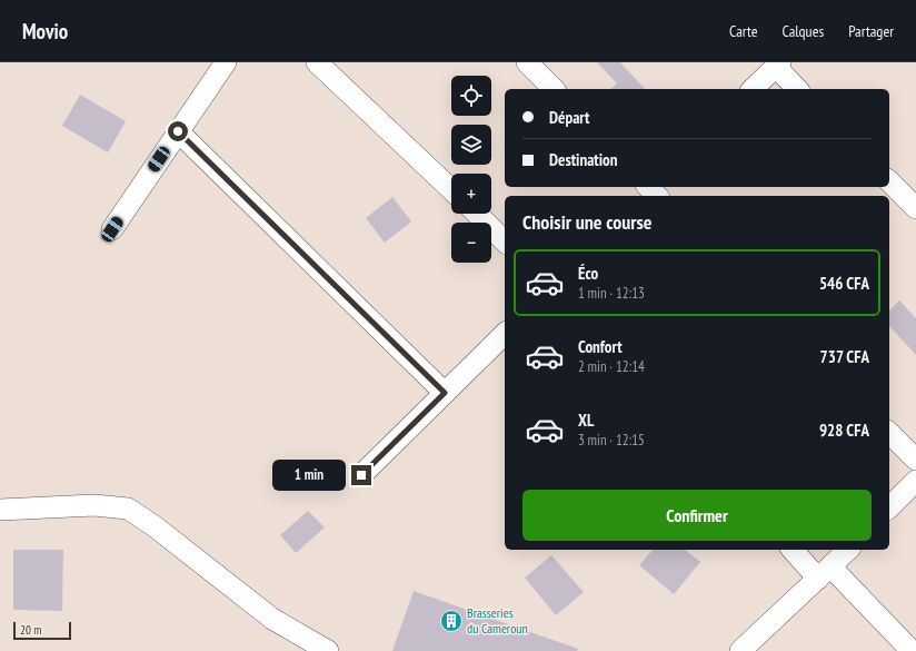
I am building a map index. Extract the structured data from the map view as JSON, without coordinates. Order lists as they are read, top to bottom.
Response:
{
  "places": {
    "building": ["Brasseries du Cameroun"]
  },
  "scale_bar": "20 m",
  "page": {
    "header": "Movio",
    "nav": ["Carte", "Calques", "Partager"],
    "map_buttons": ["+", "−"],
    "banner": ["Départ", "Destination"],
    "heading": "Choisir une course",
    "list": [
      {
        "name": "Éco",
        "note": "1 min · 12:13",
        "value": "546 CFA"
      },
      {
        "name": "Confort",
        "note": "2 min · 12:14",
        "value": "737 CFA"
      },
      {
        "name": "XL",
        "note": "3 min · 12:15",
        "value": "928 CFA"
      }
    ],
    "bubble": "1 min",
    "buttons": "Confirmer",
    "scale": "20 m"
  }
}
